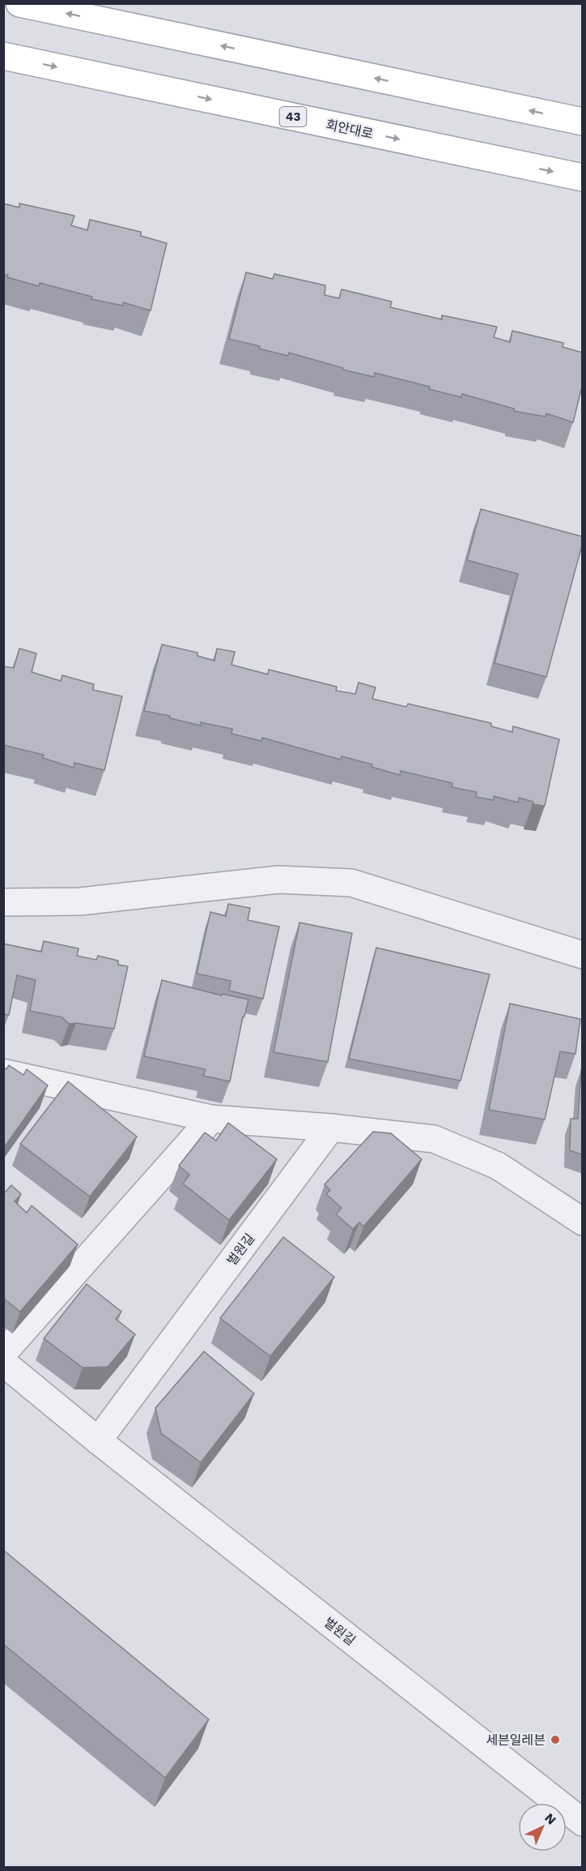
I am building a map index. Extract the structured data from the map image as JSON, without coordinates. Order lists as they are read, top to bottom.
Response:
{
  "streets": {
    "main road": ["43", "회안대로"],
    "street": ["벌원길"]
  },
  "places": ["세븐일레븐"],
  "north": "top right"
}
